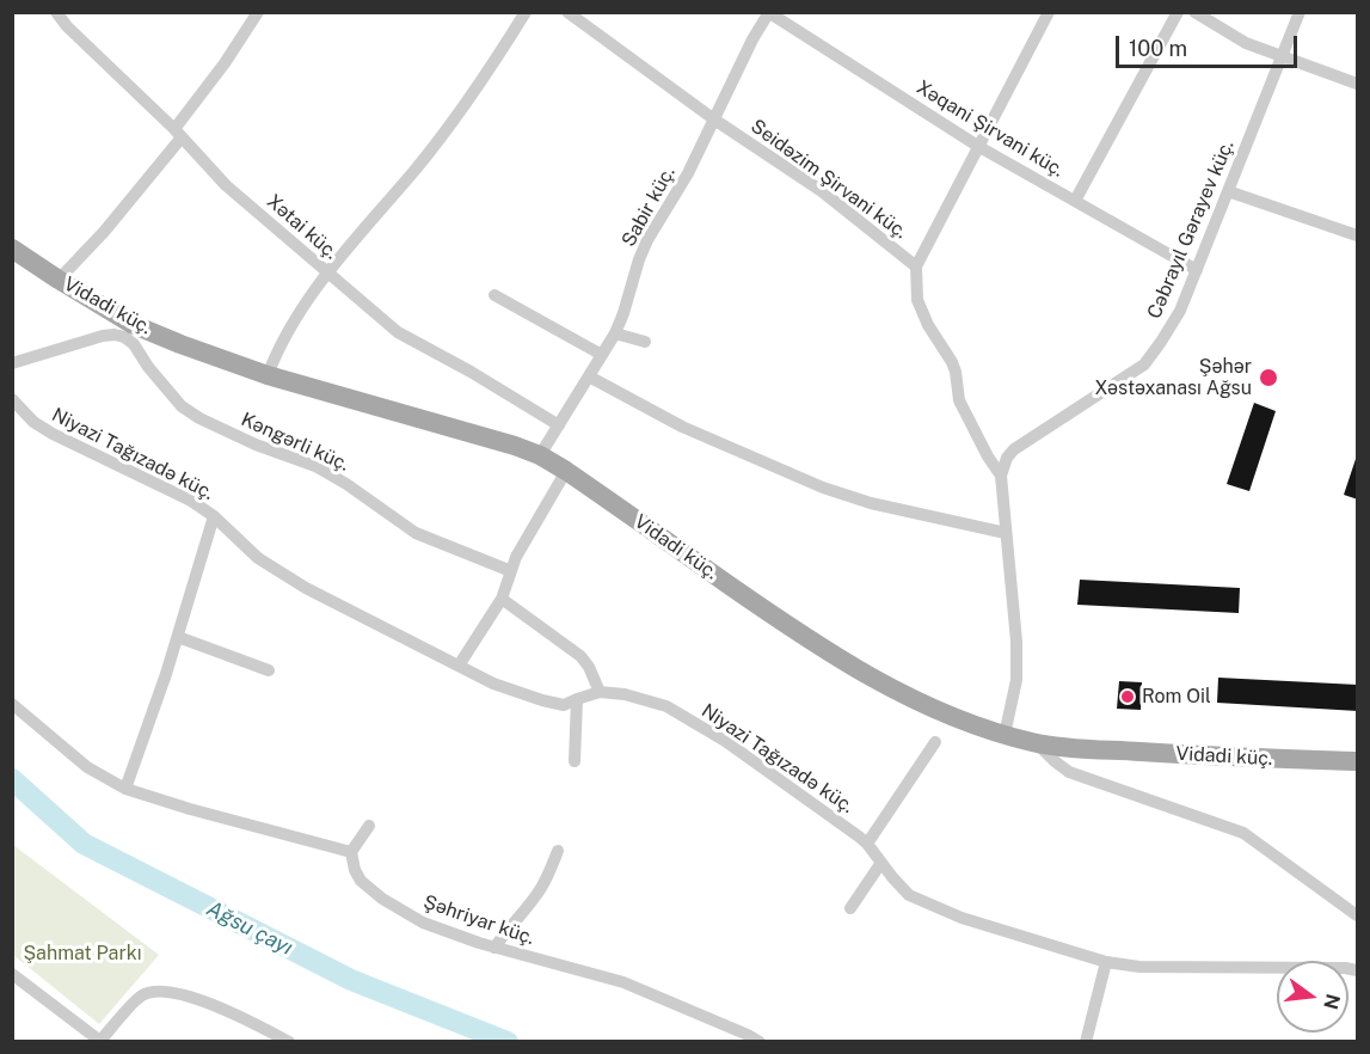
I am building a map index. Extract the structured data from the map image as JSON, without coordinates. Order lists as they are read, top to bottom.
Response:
{
  "streets": {
    "main road": ["Vidadi küç."],
    "street": [
      "Xəqani Şirvani küç.",
      "Seidəzim Şirvani küç.",
      "Sabir küç.",
      "Xətai küç.",
      "Cəbrayıl Gərayev küç.",
      "Kəngərli küç.",
      "Niyazi Tağızadə küç.",
      "Şəhriyar küç."
    ]
  },
  "crossings": [
    ["Xəqani Şirvani küç.", "Sabir küç."],
    ["Xəqani Şirvani küç.", "Cəbrayıl Gərayev küç."],
    ["Seidəzim Şirvani küç.", "Sabir küç."],
    ["Seidəzim Şirvani küç.", "Cəbrayıl Gərayev küç."],
    ["Sabir küç.", "Xətai küç."],
    ["Sabir küç.", "Vidadi küç."],
    ["Vidadi küç.", "Kəngərli küç."]
  ],
  "water": ["Ağsu çayı"],
  "parks": ["Şahmat Parkı"],
  "places": ["Şəhər Xəstəxanası Ağsu", "Rom Oil"],
  "scale_bar": "100 m",
  "north": "right"
}
